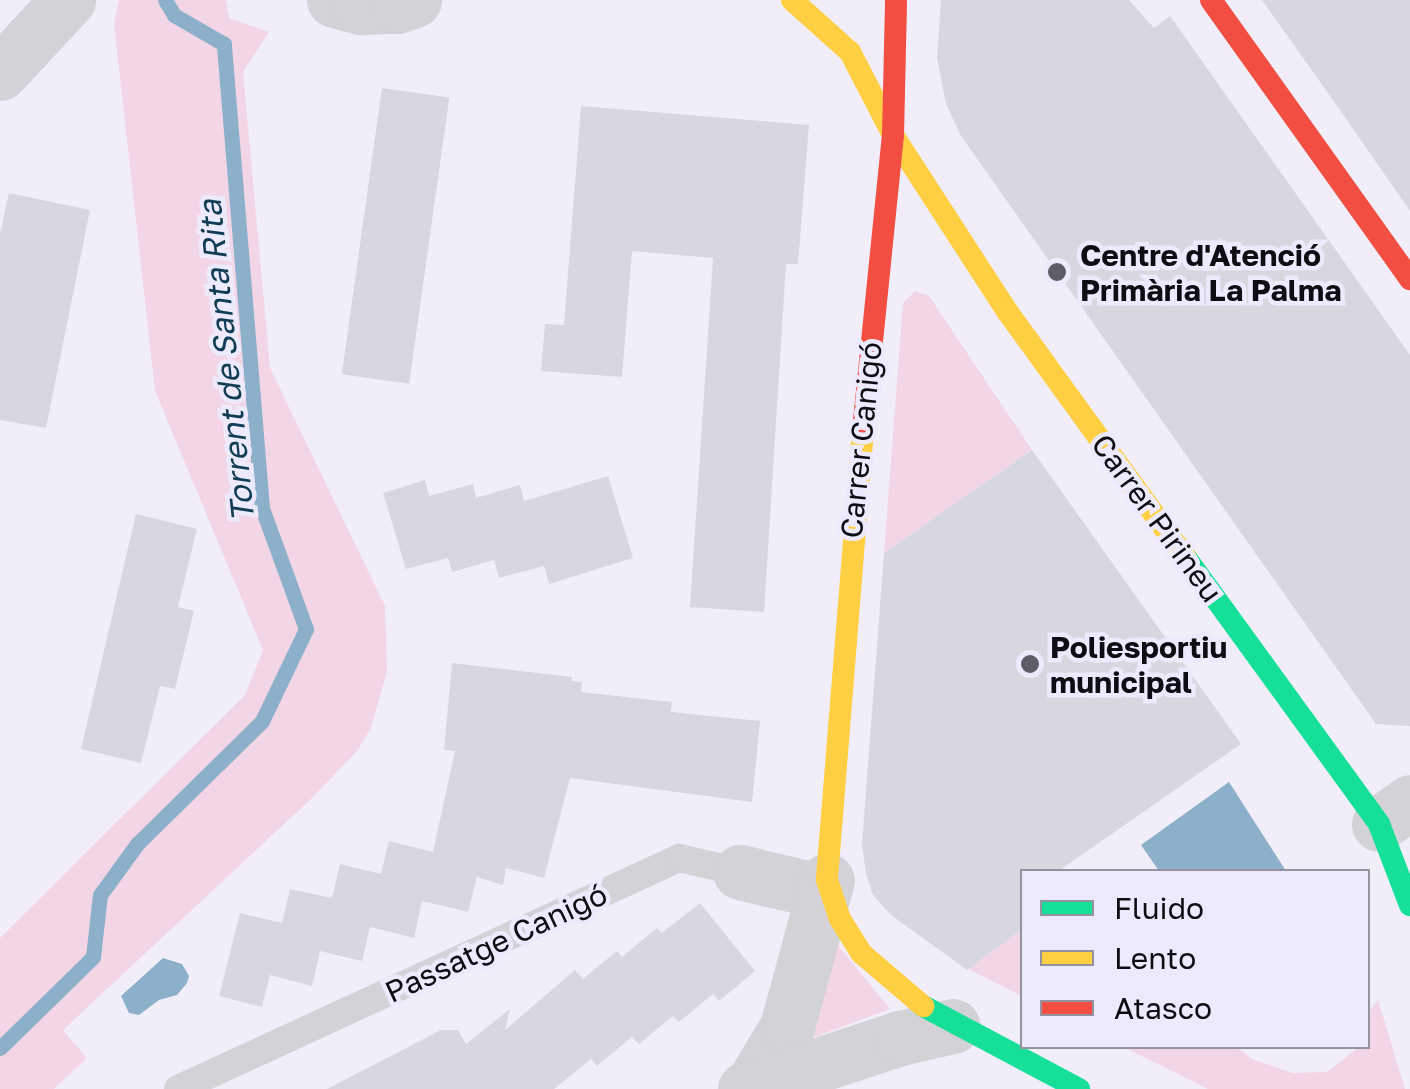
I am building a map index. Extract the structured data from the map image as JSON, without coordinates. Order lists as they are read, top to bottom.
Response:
{
  "streets": {
    "street": ["Carrer Canigó", "Carrer Pirineu", "Passatge Canigó"]
  },
  "crossings": [
    ["Carrer Canigó", "Carrer Pirineu"],
    ["Carrer Canigó", "Passatge Canigó"]
  ],
  "water": ["Torrent de Santa Rita"],
  "places": ["Centre d'Atenció Primària La Palma", "Poliesportiu municipal"],
  "legend": ["Fluido", "Lento", "Atasco"]
}
